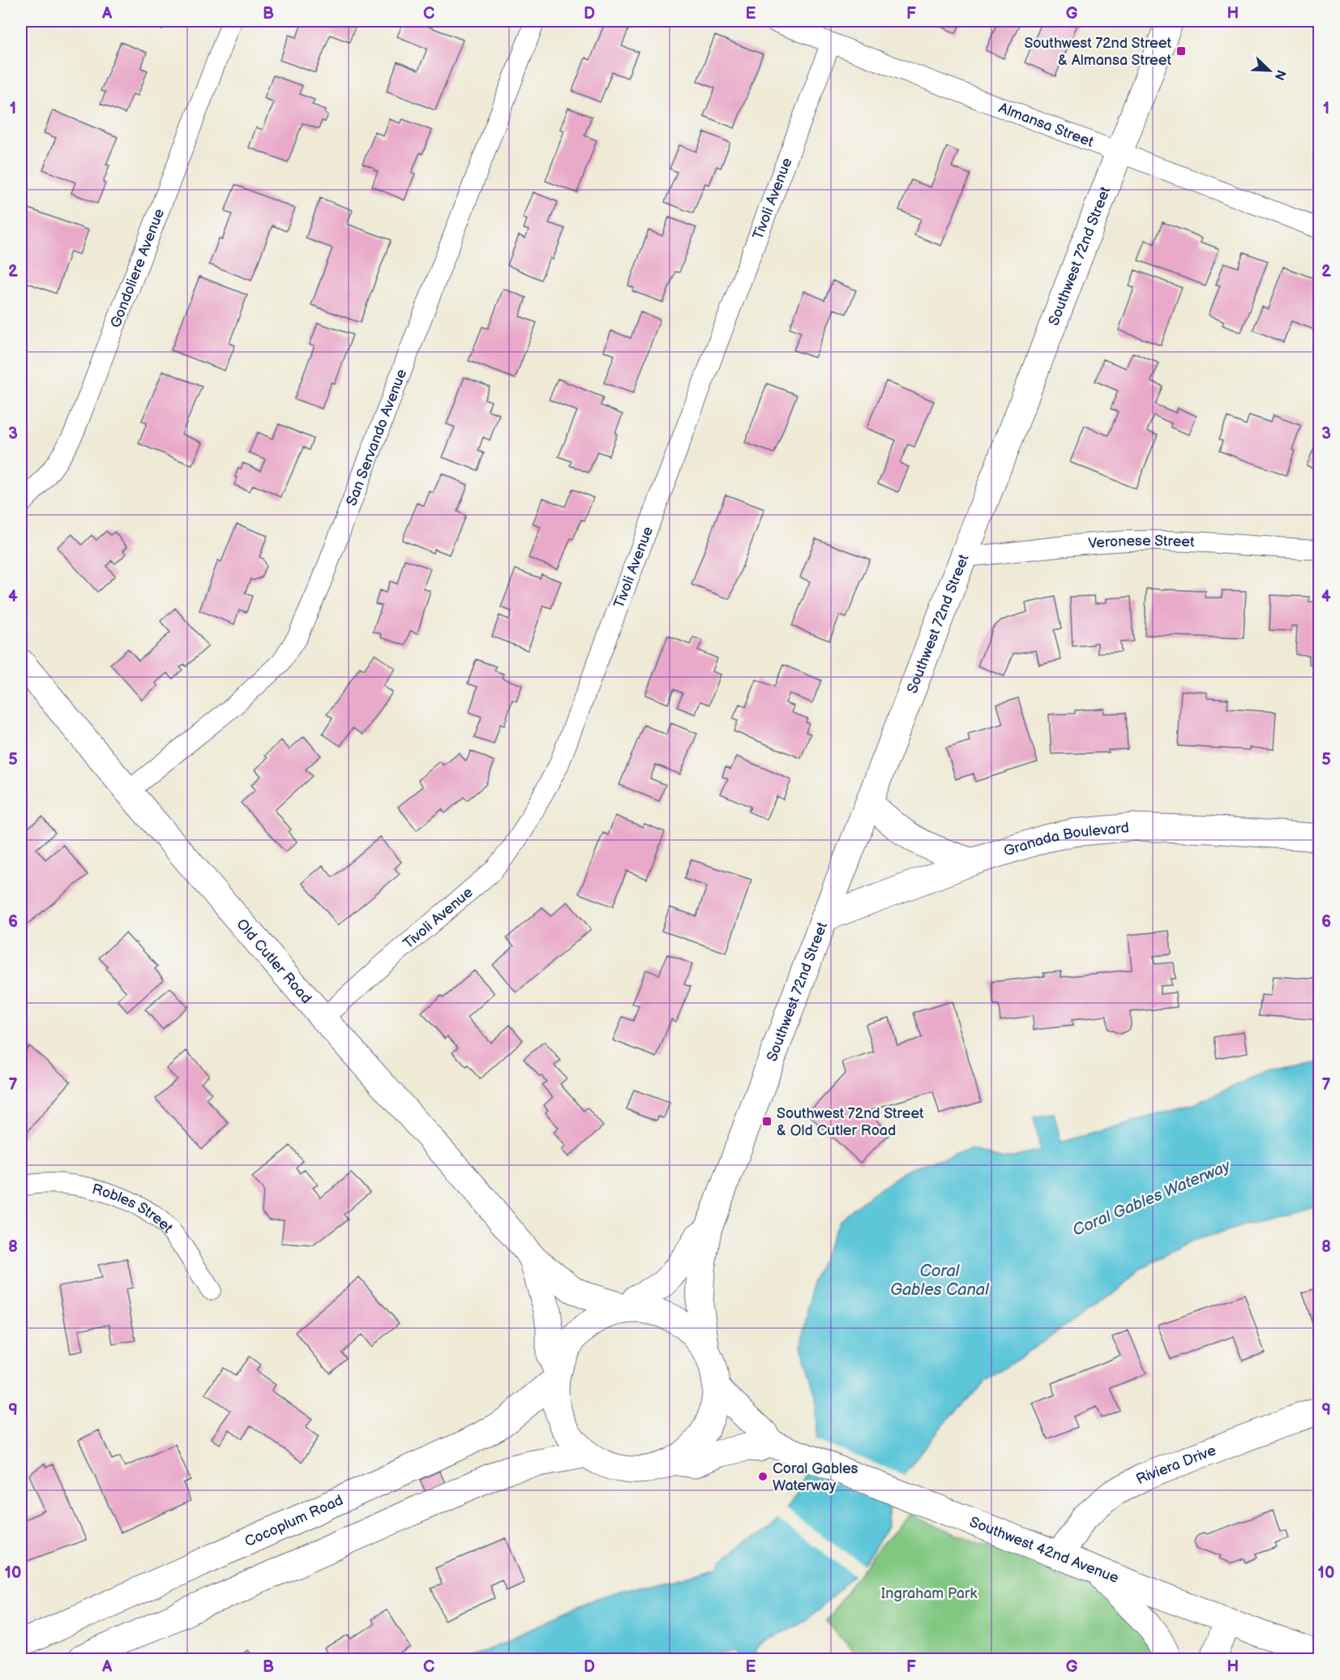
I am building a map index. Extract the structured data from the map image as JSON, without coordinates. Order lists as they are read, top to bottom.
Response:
{
  "streets": {
    "main road": [
      "Southwest 72nd Street",
      "Granada Boulevard",
      "Old Cutler Road",
      "Riviera Drive",
      "Cocoplum Road",
      "Southwest 42nd Avenue"
    ],
    "street": [
      "Almansa Street",
      "Tivoli Avenue",
      "Gondoliere Avenue",
      "San Servando Avenue",
      "Veronese Street",
      "Robles Street"
    ]
  },
  "crossings": [
    ["Almansa Street", "Tivoli Avenue"],
    ["Almansa Street", "Southwest 72nd Street"],
    ["Tivoli Avenue", "Old Cutler Road"],
    ["Southwest 72nd Street", "Veronese Street"],
    ["Southwest 72nd Street", "Granada Boulevard"],
    ["Southwest 72nd Street", "Old Cutler Road"],
    ["Southwest 72nd Street", "Cocoplum Road"],
    ["Southwest 72nd Street", "Southwest 42nd Avenue"],
    ["San Servando Avenue", "Old Cutler Road"],
    ["Old Cutler Road", "Cocoplum Road"],
    ["Old Cutler Road", "Southwest 42nd Avenue"],
    ["Riviera Drive", "Southwest 42nd Avenue"],
    ["Cocoplum Road", "Southwest 42nd Avenue"]
  ],
  "water": ["Coral Gables Waterway", "Coral Gables Canal"],
  "parks": ["Ingraham Park"],
  "places": {
    "transit": ["Southwest 72nd Street & Almansa Street", "Southwest 72nd Street & Old Cutler Road"],
    "other": ["Coral Gables Waterway"]
  },
  "north": "bottom right",
  "grid": {
    "columns": [
      "A",
      "B",
      "C",
      "D",
      "E",
      "F",
      "G",
      "H"
    ],
    "rows": [
      "1",
      "2",
      "3",
      "4",
      "5",
      "6",
      "7",
      "8",
      "9",
      "10"
    ]
  }
}
